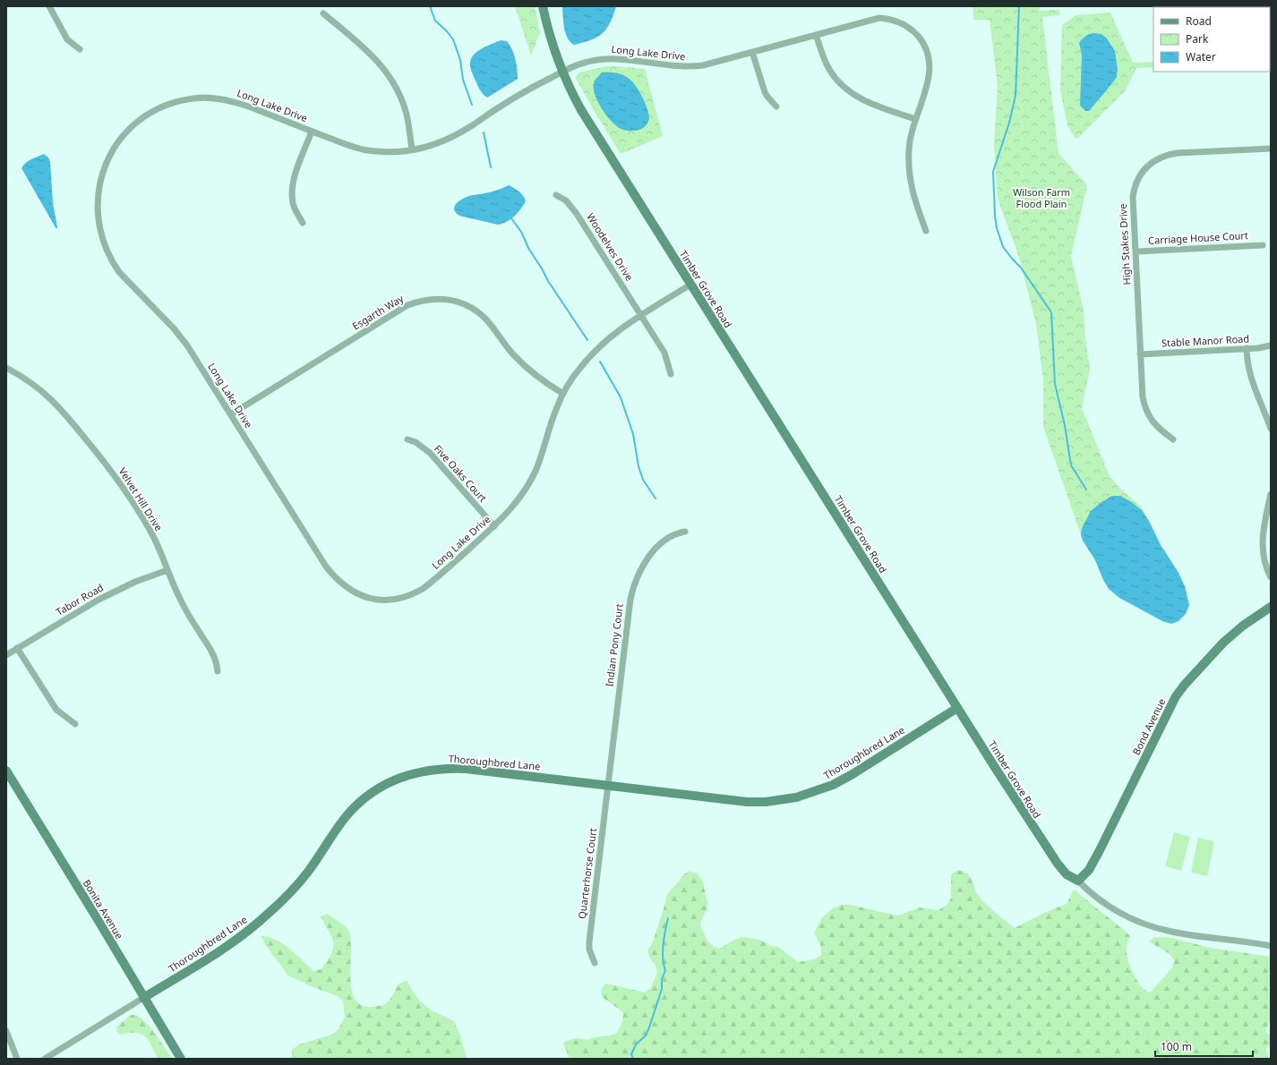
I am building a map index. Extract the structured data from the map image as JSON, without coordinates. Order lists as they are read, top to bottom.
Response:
{
  "streets": {
    "street": [
      "Long Lake Drive",
      "Carriage House Court",
      "High Stakes Drive",
      "Woodelves Drive",
      "Timber Grove Road",
      "Esgarth Way",
      "Stable Manor Road",
      "Five Oaks Court",
      "Velvet Hill Drive",
      "Tabor Road",
      "Indian Pony Court",
      "Bond Avenue",
      "Thoroughbred Lane",
      "Quarterhorse Court",
      "Bonita Avenue"
    ]
  },
  "crossings": [
    ["Long Lake Drive", "Woodelves Drive"],
    ["Long Lake Drive", "Timber Grove Road"],
    ["Long Lake Drive", "Esgarth Way"],
    ["Long Lake Drive", "Five Oaks Court"],
    ["Carriage House Court", "High Stakes Drive"],
    ["High Stakes Drive", "Stable Manor Road"],
    ["Timber Grove Road", "Bond Avenue"],
    ["Timber Grove Road", "Thoroughbred Lane"],
    ["Velvet Hill Drive", "Tabor Road"],
    ["Indian Pony Court", "Thoroughbred Lane"],
    ["Indian Pony Court", "Quarterhorse Court"],
    ["Thoroughbred Lane", "Quarterhorse Court"],
    ["Thoroughbred Lane", "Bonita Avenue"]
  ],
  "parks": ["Wilson Farm Flood Plain"],
  "legend": ["Road", "Park", "Water"],
  "scale_bar": "100 m"
}
